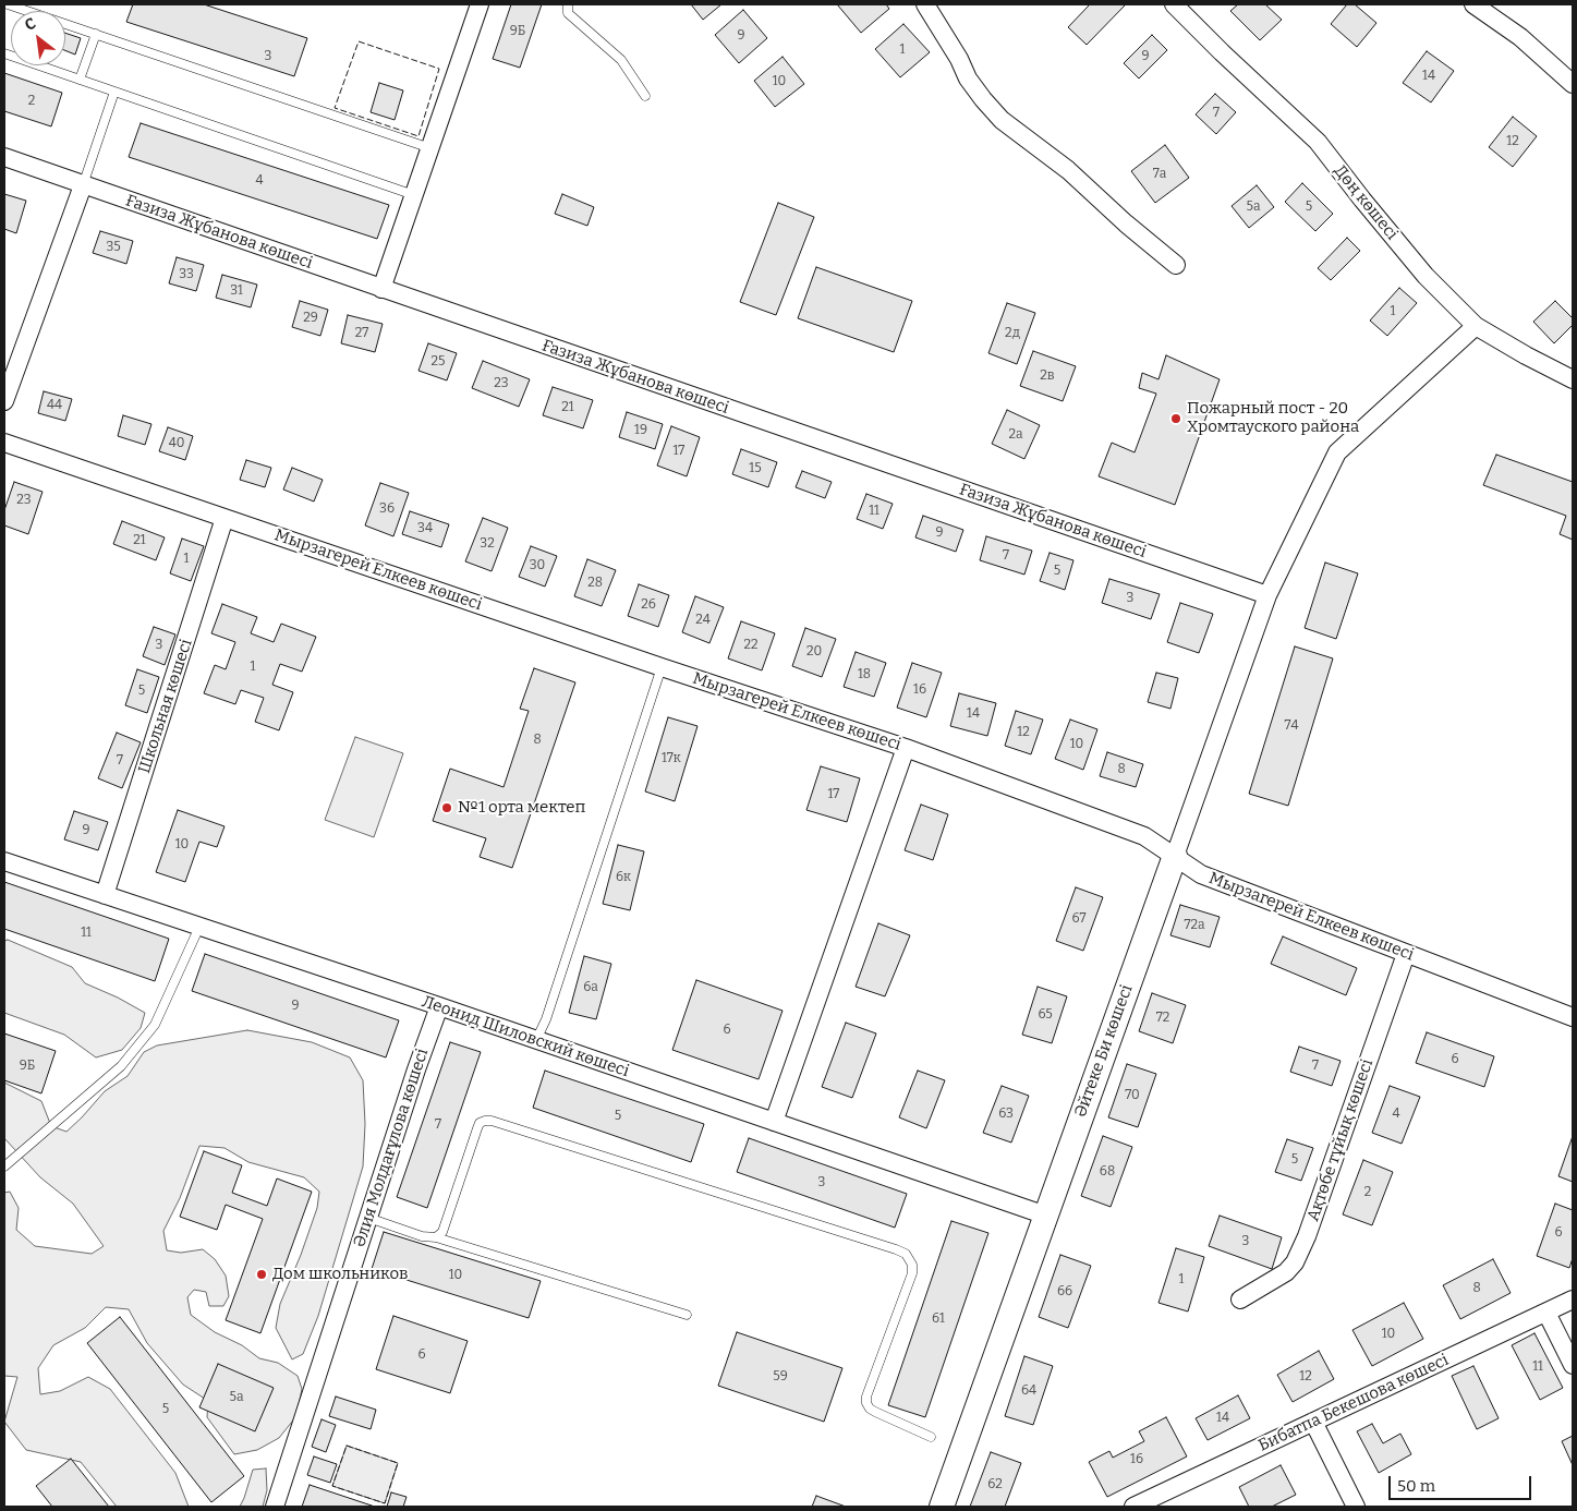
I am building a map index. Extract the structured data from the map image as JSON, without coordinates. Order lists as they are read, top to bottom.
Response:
{
  "streets": {
    "street": [
      "Дөң көшесі",
      "Ғазиза Жұбанова көшесі",
      "Мырзагерей Елкеев көшесі",
      "Школьная көшесі",
      "Леонид Шиловский көшесі",
      "Әйтеке Би көшесі",
      "Ақтөбе тұйық көшесі",
      "Әлия Молдағұлова көшесі",
      "Бибатпа Бекешова көшесі"
    ]
  },
  "crossings": [
    ["Дөң көшесі", "Әйтеке Би көшесі"],
    ["Ғазиза Жұбанова көшесі", "Әйтеке Би көшесі"],
    ["Мырзагерей Елкеев көшесі", "Школьная көшесі"],
    ["Мырзагерей Елкеев көшесі", "Әйтеке Би көшесі"],
    ["Мырзагерей Елкеев көшесі", "Ақтөбе тұйық көшесі"],
    ["Школьная көшесі", "Леонид Шиловский көшесі"],
    ["Леонид Шиловский көшесі", "Әйтеке Би көшесі"],
    ["Леонид Шиловский көшесі", "Әлия Молдағұлова көшесі"]
  ],
  "places": ["Пожарный пост - 20 Хромтауского района", "№1 орта мектеп", "Дом школьников"],
  "house_numbers": [
    "9Б",
    "9",
    "1",
    "3",
    "9",
    "14",
    "10",
    "2",
    "7",
    "12",
    "7а",
    "4",
    "5а",
    "5",
    "35",
    "33",
    "31",
    "1",
    "29",
    "27",
    "2д",
    "25",
    "2в",
    "23",
    "44",
    "21",
    "19",
    "2а",
    "40",
    "17",
    "15",
    "23",
    "36",
    "11",
    "34",
    "9",
    "21",
    "32",
    "7",
    "1",
    "30",
    "5",
    "28",
    "3",
    "26",
    "24",
    "3",
    "22",
    "20",
    "1",
    "18",
    "16",
    "5",
    "14",
    "74",
    "12",
    "8",
    "10",
    "17к",
    "7",
    "8",
    "17",
    "9",
    "10",
    "6к",
    "67",
    "72а",
    "11",
    "6а",
    "9",
    "65",
    "72",
    "6",
    "6",
    "9Б",
    "7",
    "70",
    "63",
    "4",
    "5",
    "7",
    "5",
    "68",
    "3",
    "2",
    "6",
    "3",
    "10",
    "1",
    "8",
    "66",
    "61",
    "10",
    "6",
    "11",
    "59",
    "12",
    "64",
    "5а",
    "5",
    "14",
    "16",
    "62"
  ],
  "scale_bar": "50 m",
  "north": "top left"
}
